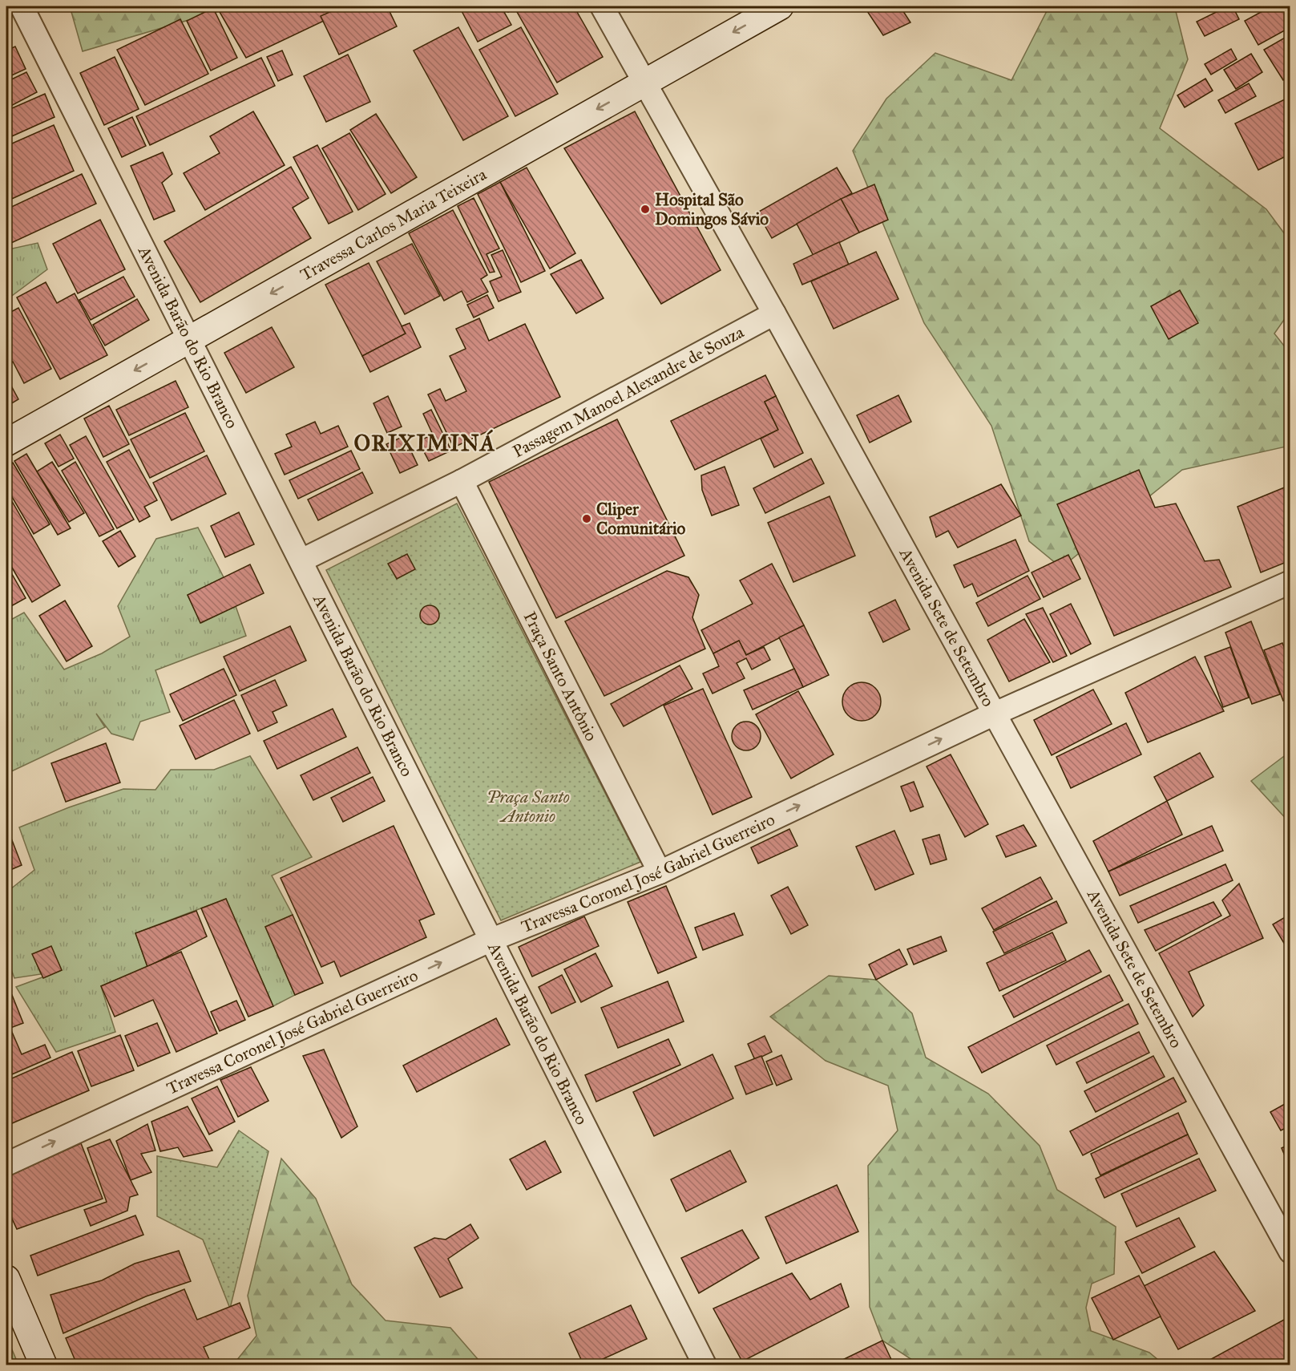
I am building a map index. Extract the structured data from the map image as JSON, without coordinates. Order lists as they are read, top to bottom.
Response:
{
  "streets": {
    "street": [
      "Travessa Carlos Maria Teixeira",
      "Avenida Barão do Rio Branco",
      "Passagem Manoel Alexandre de Souza",
      "Avenida Sete de Setembro",
      "Praça Santo Antônio",
      "Travessa Coronel José Gabriel Guerreiro"
    ]
  },
  "crossings": [
    ["Travessa Carlos Maria Teixeira", "Avenida Barão do Rio Branco"],
    ["Travessa Carlos Maria Teixeira", "Avenida Sete de Setembro"],
    ["Avenida Barão do Rio Branco", "Passagem Manoel Alexandre de Souza"],
    ["Avenida Barão do Rio Branco", "Travessa Coronel José Gabriel Guerreiro"],
    ["Passagem Manoel Alexandre de Souza", "Avenida Sete de Setembro"],
    ["Passagem Manoel Alexandre de Souza", "Praça Santo Antônio"],
    ["Avenida Sete de Setembro", "Travessa Coronel José Gabriel Guerreiro"],
    ["Praça Santo Antônio", "Travessa Coronel José Gabriel Guerreiro"]
  ],
  "one_way": ["Travessa Carlos Maria Teixeira", "Travessa Coronel José Gabriel Guerreiro"],
  "districts": ["ORIXIMINÁ"],
  "parks": ["Praça Santo Antonio"],
  "places": ["Hospital São Domingos Sávio", "Cliper Comunitário"]
}
